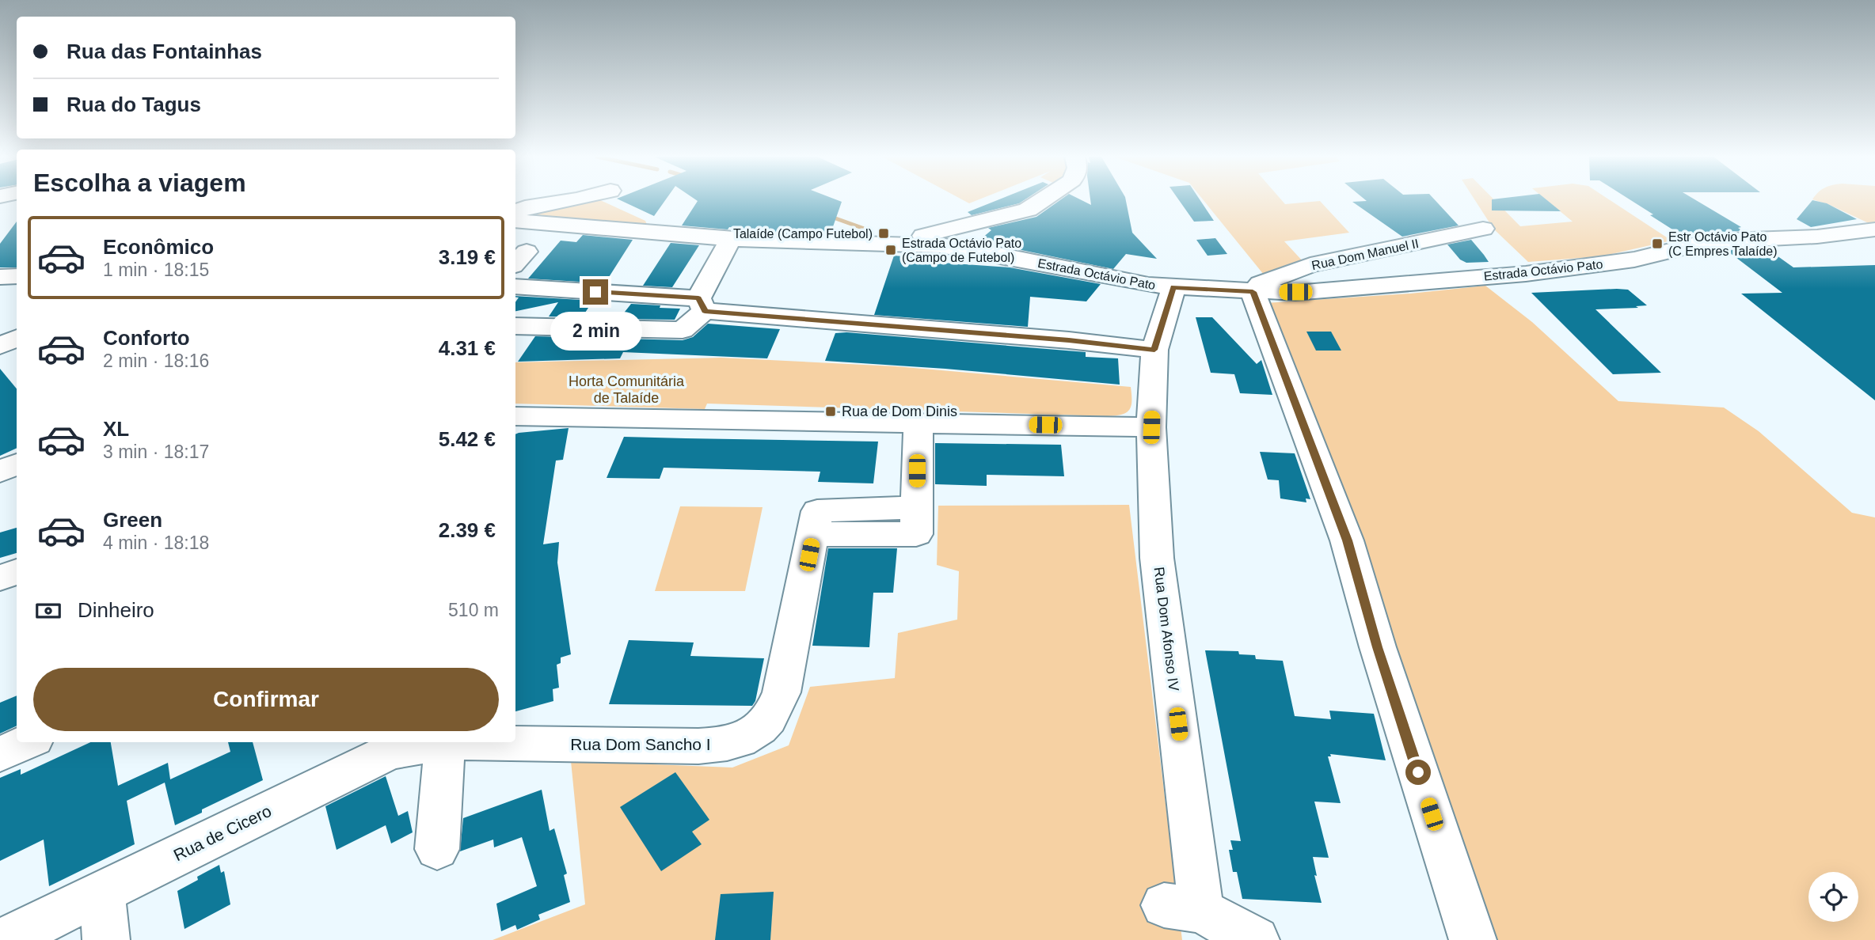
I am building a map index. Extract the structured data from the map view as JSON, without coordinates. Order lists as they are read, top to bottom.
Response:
{
  "streets": {
    "street": [
      "Rua Dom Manuel II",
      "Estrada Octávio Pato",
      "Rua Dom Afonso IV",
      "Rua Dom Sancho I",
      "Rua de Cicero"
    ]
  },
  "crossings": [
    ["Rua Dom Manuel II", "Estrada Octávio Pato"],
    ["Estrada Octávio Pato", "Rua Dom Afonso IV"]
  ],
  "parks": ["Horta Comunitária de Talaíde"],
  "places": {
    "transit": [
      "Talaíde (Campo Futebol)",
      "Estr Octávio Pato (C Empres Talaíde)",
      "Estrada Octávio Pato (Campo de Futebol)",
      "Rua de Dom Dinis"
    ]
  },
  "page": {
    "banner": ["Rua das Fontainhas", "Rua do Tagus"],
    "heading": "Escolha a viagem",
    "list": [
      {
        "name": "Econômico",
        "note": "1 min · 18:15",
        "value": "3.19 €"
      },
      {
        "name": "Conforto",
        "note": "2 min · 18:16",
        "value": "4.31 €"
      },
      {
        "name": "XL",
        "note": "3 min · 18:17",
        "value": "5.42 €"
      },
      {
        "name": "Green",
        "note": "4 min · 18:18",
        "value": "2.39 €"
      }
    ],
    "bubble": "2 min",
    "pay": ["Dinheiro", "510 m"],
    "buttons": "Confirmar"
  }
}
